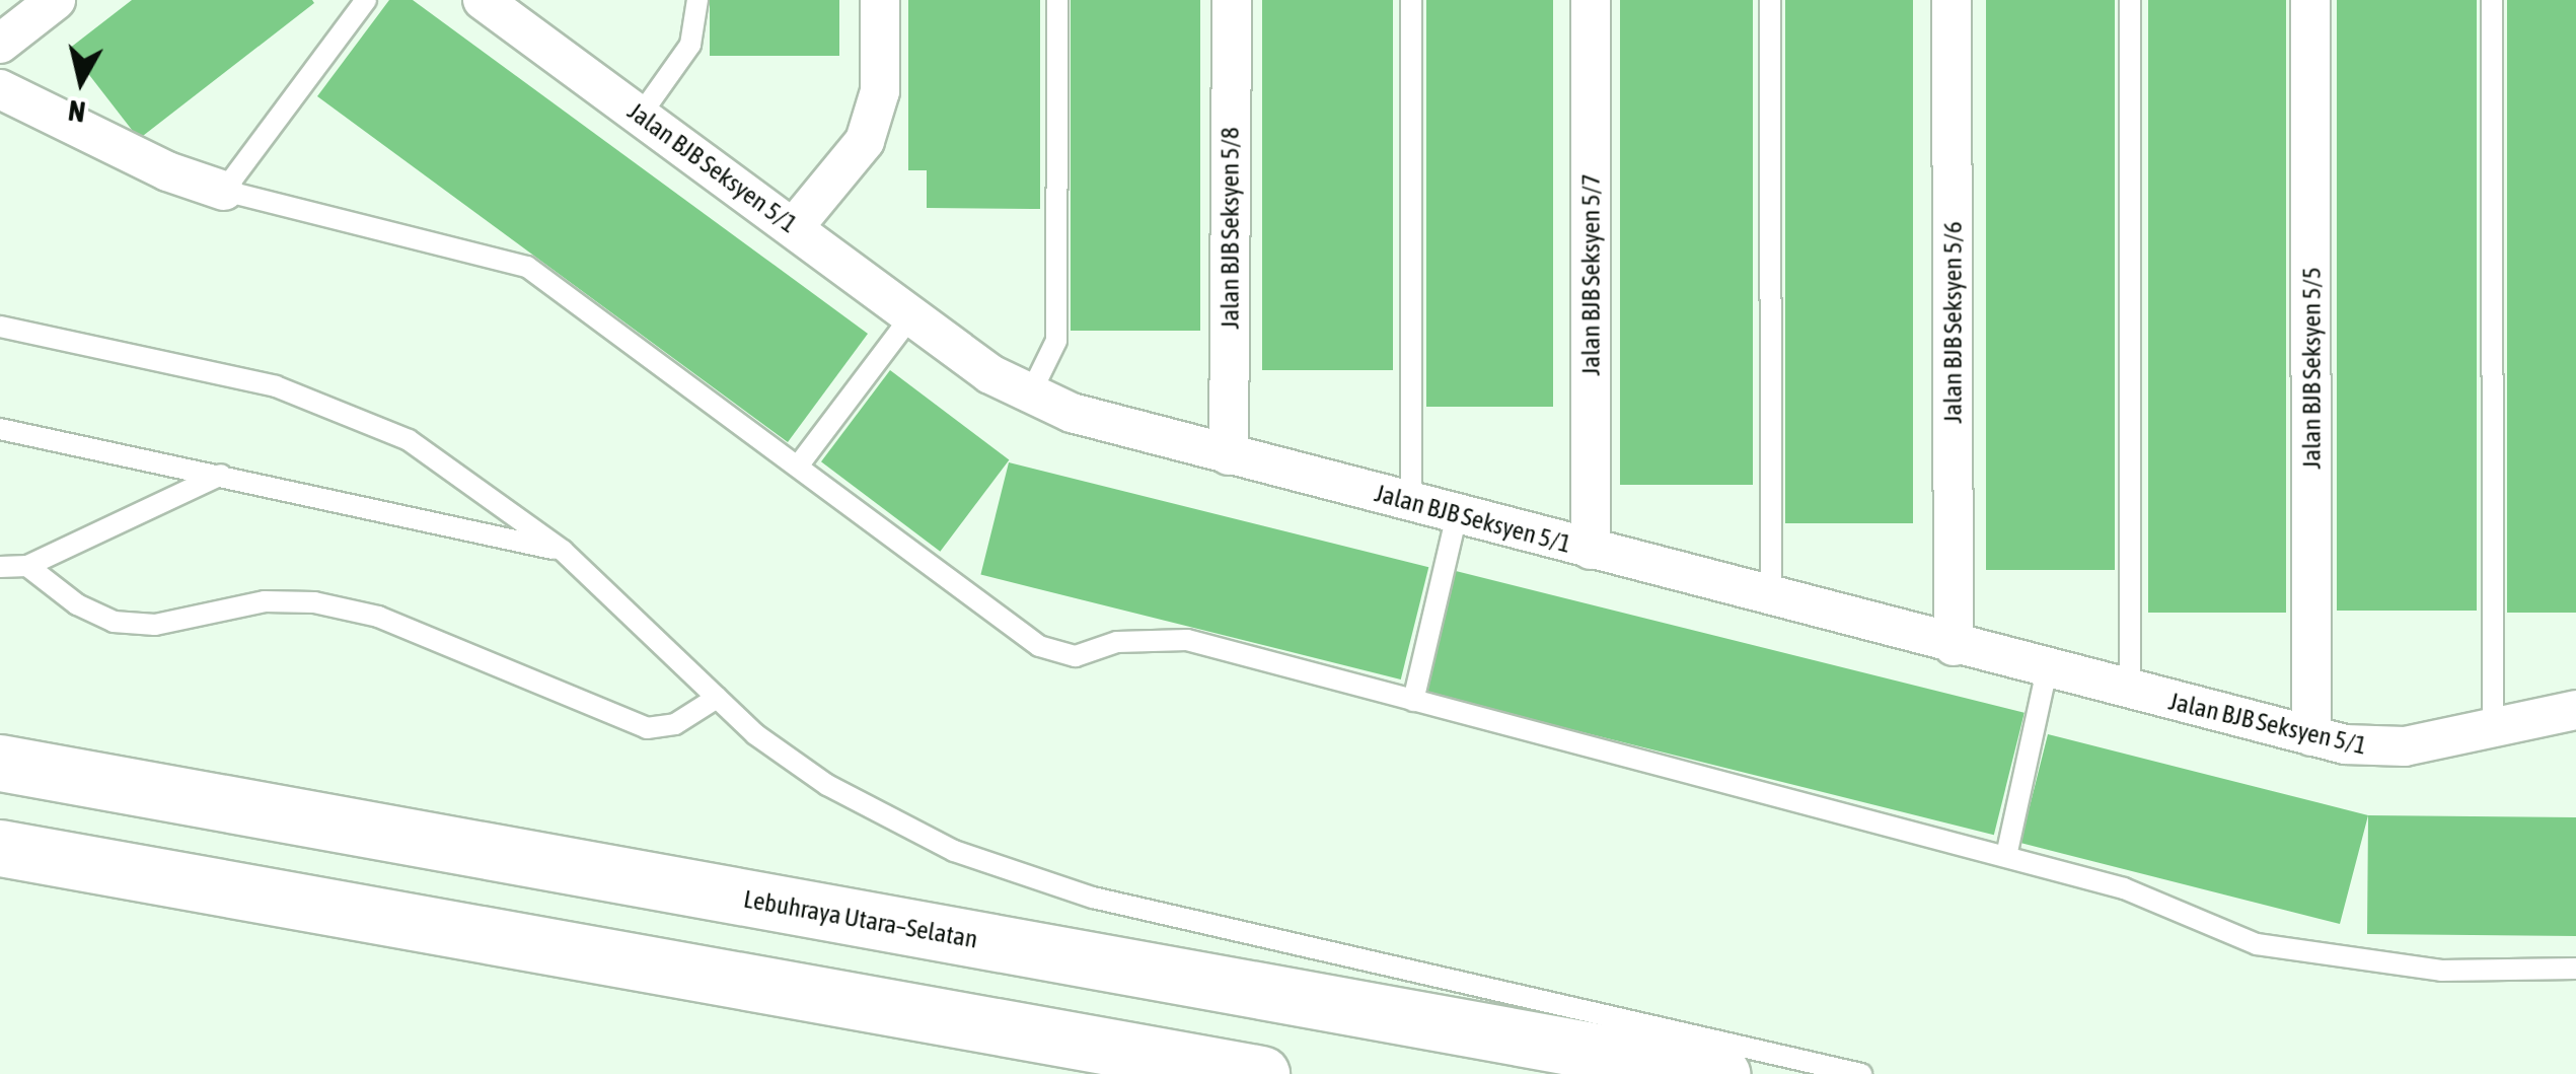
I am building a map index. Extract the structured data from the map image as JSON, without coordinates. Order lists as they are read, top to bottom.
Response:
{
  "streets": {
    "highway": ["Lebuhraya Utara–Selatan"],
    "street": [
      "Jalan BJB Seksyen 5/1",
      "Jalan BJB Seksyen 5/8",
      "Jalan BJB Seksyen 5/7",
      "Jalan BJB Seksyen 5/6",
      "Jalan BJB Seksyen 5/5"
    ]
  },
  "crossings": [
    ["Jalan BJB Seksyen 5/1", "Jalan BJB Seksyen 5/8"],
    ["Jalan BJB Seksyen 5/1", "Jalan BJB Seksyen 5/7"],
    ["Jalan BJB Seksyen 5/1", "Jalan BJB Seksyen 5/6"],
    ["Jalan BJB Seksyen 5/1", "Jalan BJB Seksyen 5/5"]
  ],
  "north": "bottom"
}
